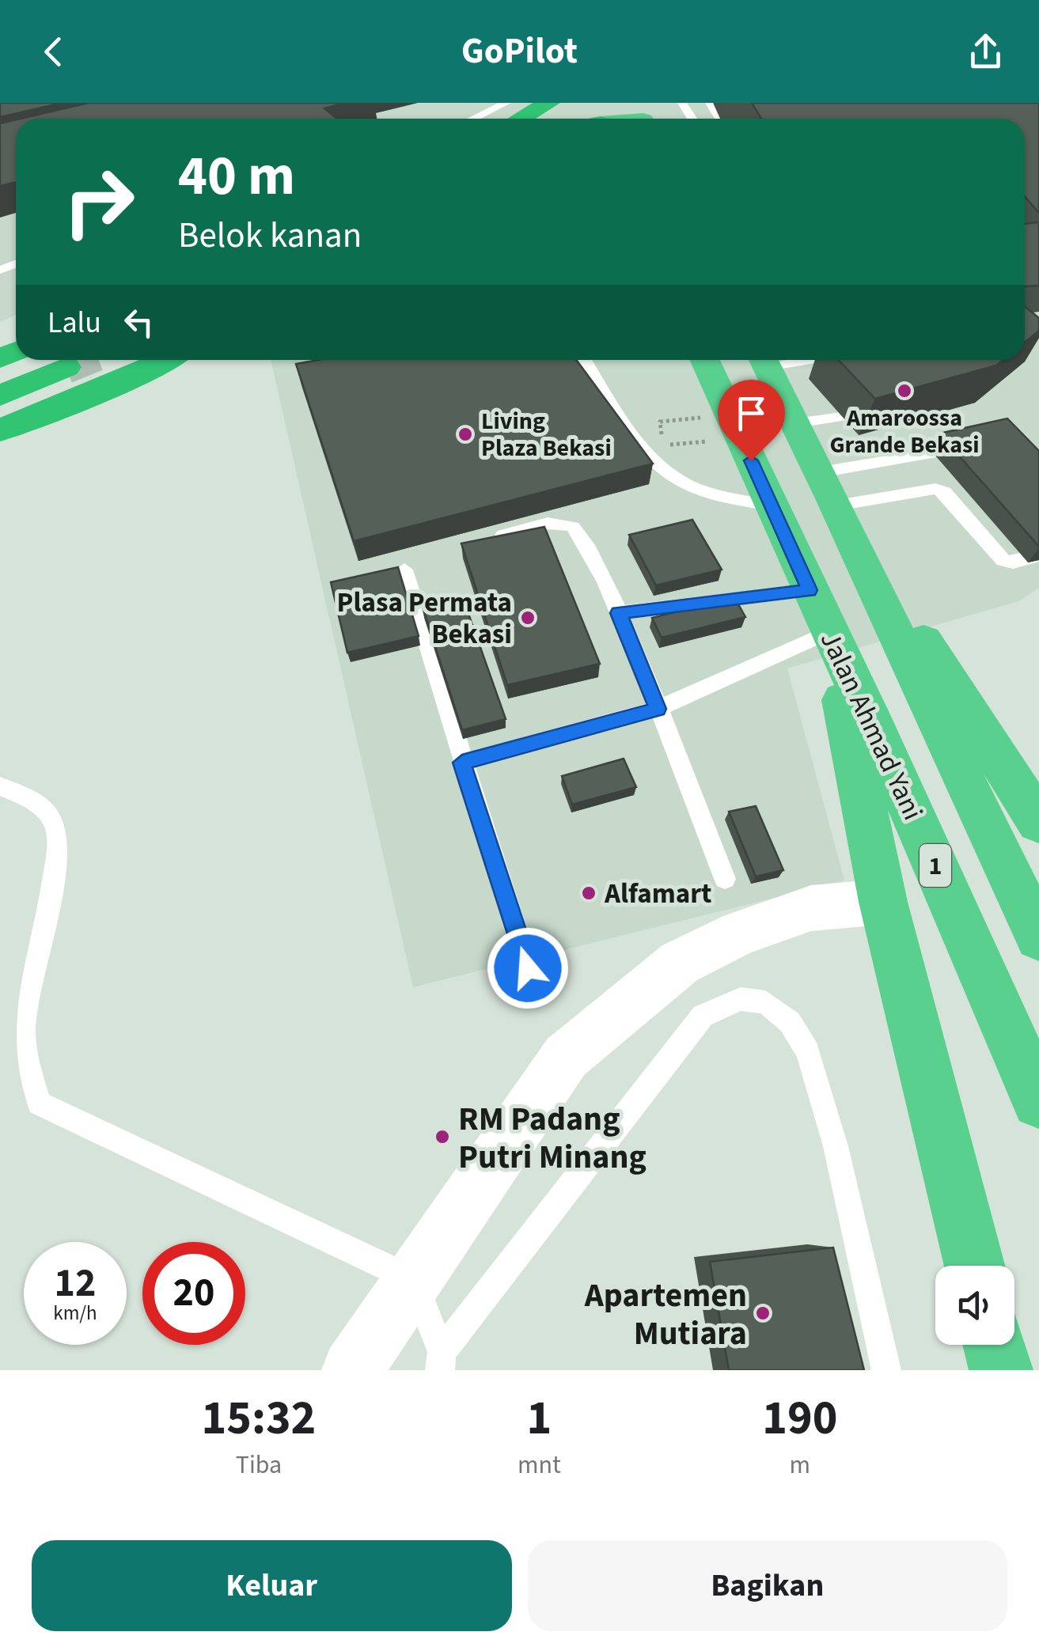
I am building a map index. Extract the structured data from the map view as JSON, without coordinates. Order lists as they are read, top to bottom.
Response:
{
  "streets": {
    "highway": ["Jalan Ahmad Yani", "1"]
  },
  "places": [
    "Amaroossa Grande Bekasi",
    "Living Plaza Bekasi",
    "Plasa Permata Bekasi",
    "Alfamart",
    "RM Padang Putri Minang",
    "Apartemen Mutiara"
  ],
  "page": {
    "header": "GoPilot",
    "turn": ["40 m", "Belok kanan"],
    "then": "Lalu",
    "speed": "12 km/h",
    "limit": "20",
    "eta": [
      "15:32",
      "Tiba",
      "1",
      "mnt",
      "190",
      "m"
    ],
    "buttons": ["Keluar", "Bagikan"]
  }
}
